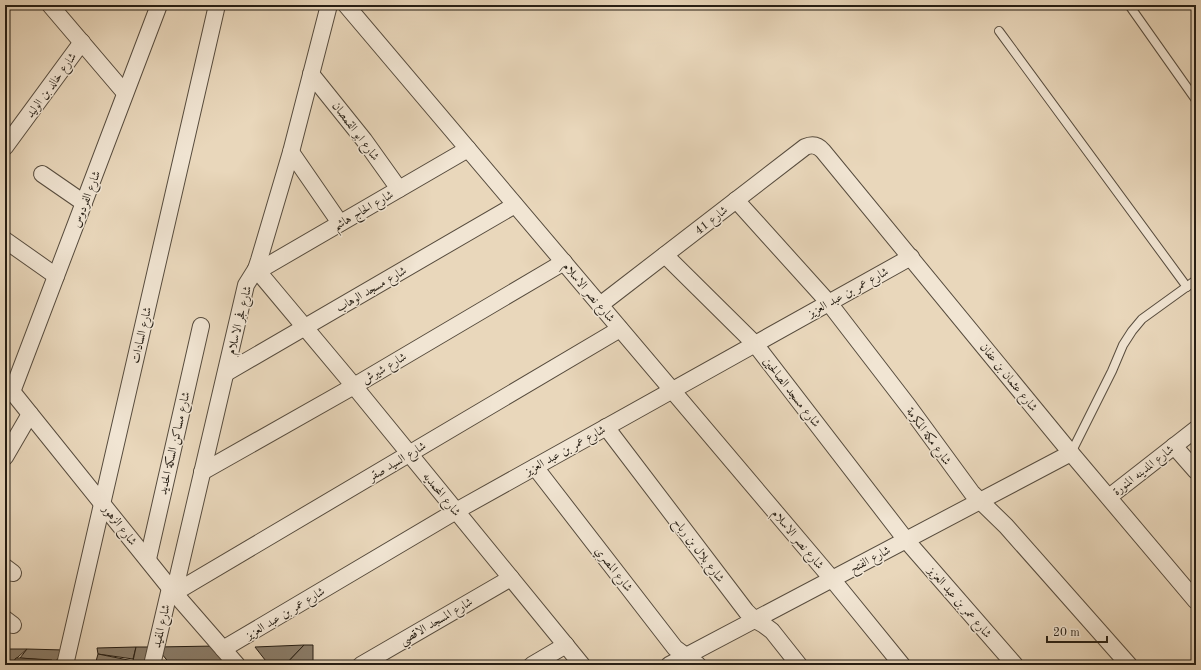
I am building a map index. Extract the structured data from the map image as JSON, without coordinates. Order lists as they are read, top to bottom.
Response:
{
  "streets": {
    "street": [
      "شارع خالد بن الوليد",
      "شارع ابو القمصان",
      "شارع الفردوس",
      "شارع الحاج هاشم",
      "شارع 41",
      "شارع مسجد الوهاب",
      "شارع نصر الاسلام",
      "شارع عمر بن عبد العزيز",
      "شارع فجر الاسلام",
      "شارع السادات",
      "شارع شيرش",
      "شارع عثمان بن عفان",
      "شارع مسجد الصالحين",
      "شارع مكة المكرمة",
      "شارع مساكن السكة الحديد",
      "شارع السيد صقر",
      "شارع المدينه المنورة",
      "شارع المحمديه",
      "شارع الزهور",
      "شارع بلال بن رباح",
      "شارع الفتح",
      "شارع المصري",
      "شارع المسجد الاقصي",
      "شارع المفيد"
    ]
  },
  "crossings": [
    ["شارع ابو القمصان", "شارع الحاج هاشم"],
    ["شارع ابو القمصان", "شارع فجر الاسلام"],
    ["شارع الفردوس", "شارع الزهور"],
    ["شارع الحاج هاشم", "شارع نصر الاسلام"],
    ["شارع الحاج هاشم", "شارع فجر الاسلام"],
    ["شارع الحاج هاشم", "شارع المحمديه"],
    ["شارع 41", "شارع نصر الاسلام"],
    ["شارع 41", "شارع عثمان بن عفان"],
    ["شارع 41", "شارع مسجد الصالحين"],
    ["شارع 41", "شارع مكة المكرمة"],
    ["شارع مسجد الوهاب", "شارع نصر الاسلام"],
    ["شارع مسجد الوهاب", "شارع فجر الاسلام"],
    ["شارع مسجد الوهاب", "شارع المحمديه"],
    ["شارع نصر الاسلام", "شارع عمر بن عبد العزيز"],
    ["شارع نصر الاسلام", "شارع شيرش"],
    ["شارع نصر الاسلام", "شارع السيد صقر"],
    ["شارع نصر الاسلام", "شارع الفتح"],
    ["شارع عمر بن عبد العزيز", "شارع عثمان بن عفان"],
    ["شارع عمر بن عبد العزيز", "شارع مسجد الصالحين"],
    ["شارع عمر بن عبد العزيز", "شارع مكة المكرمة"],
    ["شارع عمر بن عبد العزيز", "شارع المحمديه"],
    ["شارع عمر بن عبد العزيز", "شارع الزهور"],
    ["شارع عمر بن عبد العزيز", "شارع بلال بن رباح"],
    ["شارع عمر بن عبد العزيز", "شارع الفتح"],
    ["شارع عمر بن عبد العزيز", "شارع المصري"],
    ["شارع فجر الاسلام", "شارع شيرش"],
    ["شارع فجر الاسلام", "شارع السيد صقر"],
    ["شارع فجر الاسلام", "شارع المحمديه"],
    ["شارع فجر الاسلام", "شارع الزهور"],
    ["شارع فجر الاسلام", "شارع المفيد"],
    ["شارع السادات", "شارع الزهور"],
    ["شارع شيرش", "شارع المحمديه"],
    ["شارع عثمان بن عفان", "شارع المدينه المنورة"],
    ["شارع عثمان بن عفان", "شارع الفتح"],
    ["شارع مسجد الصالحين", "شارع الفتح"],
    ["شارع مكة المكرمة", "شارع الفتح"],
    ["شارع مساكن السكة الحديد", "شارع الزهور"],
    ["شارع السيد صقر", "شارع المحمديه"],
    ["شارع السيد صقر", "شارع الزهور"],
    ["شارع السيد صقر", "شارع المفيد"],
    ["شارع المحمديه", "شارع المسجد الاقصي"],
    ["شارع الزهور", "شارع المفيد"],
    ["شارع بلال بن رباح", "شارع الفتح"],
    ["شارع الفتح", "شارع المصري"]
  ],
  "scale_bar": "20 m"
}
